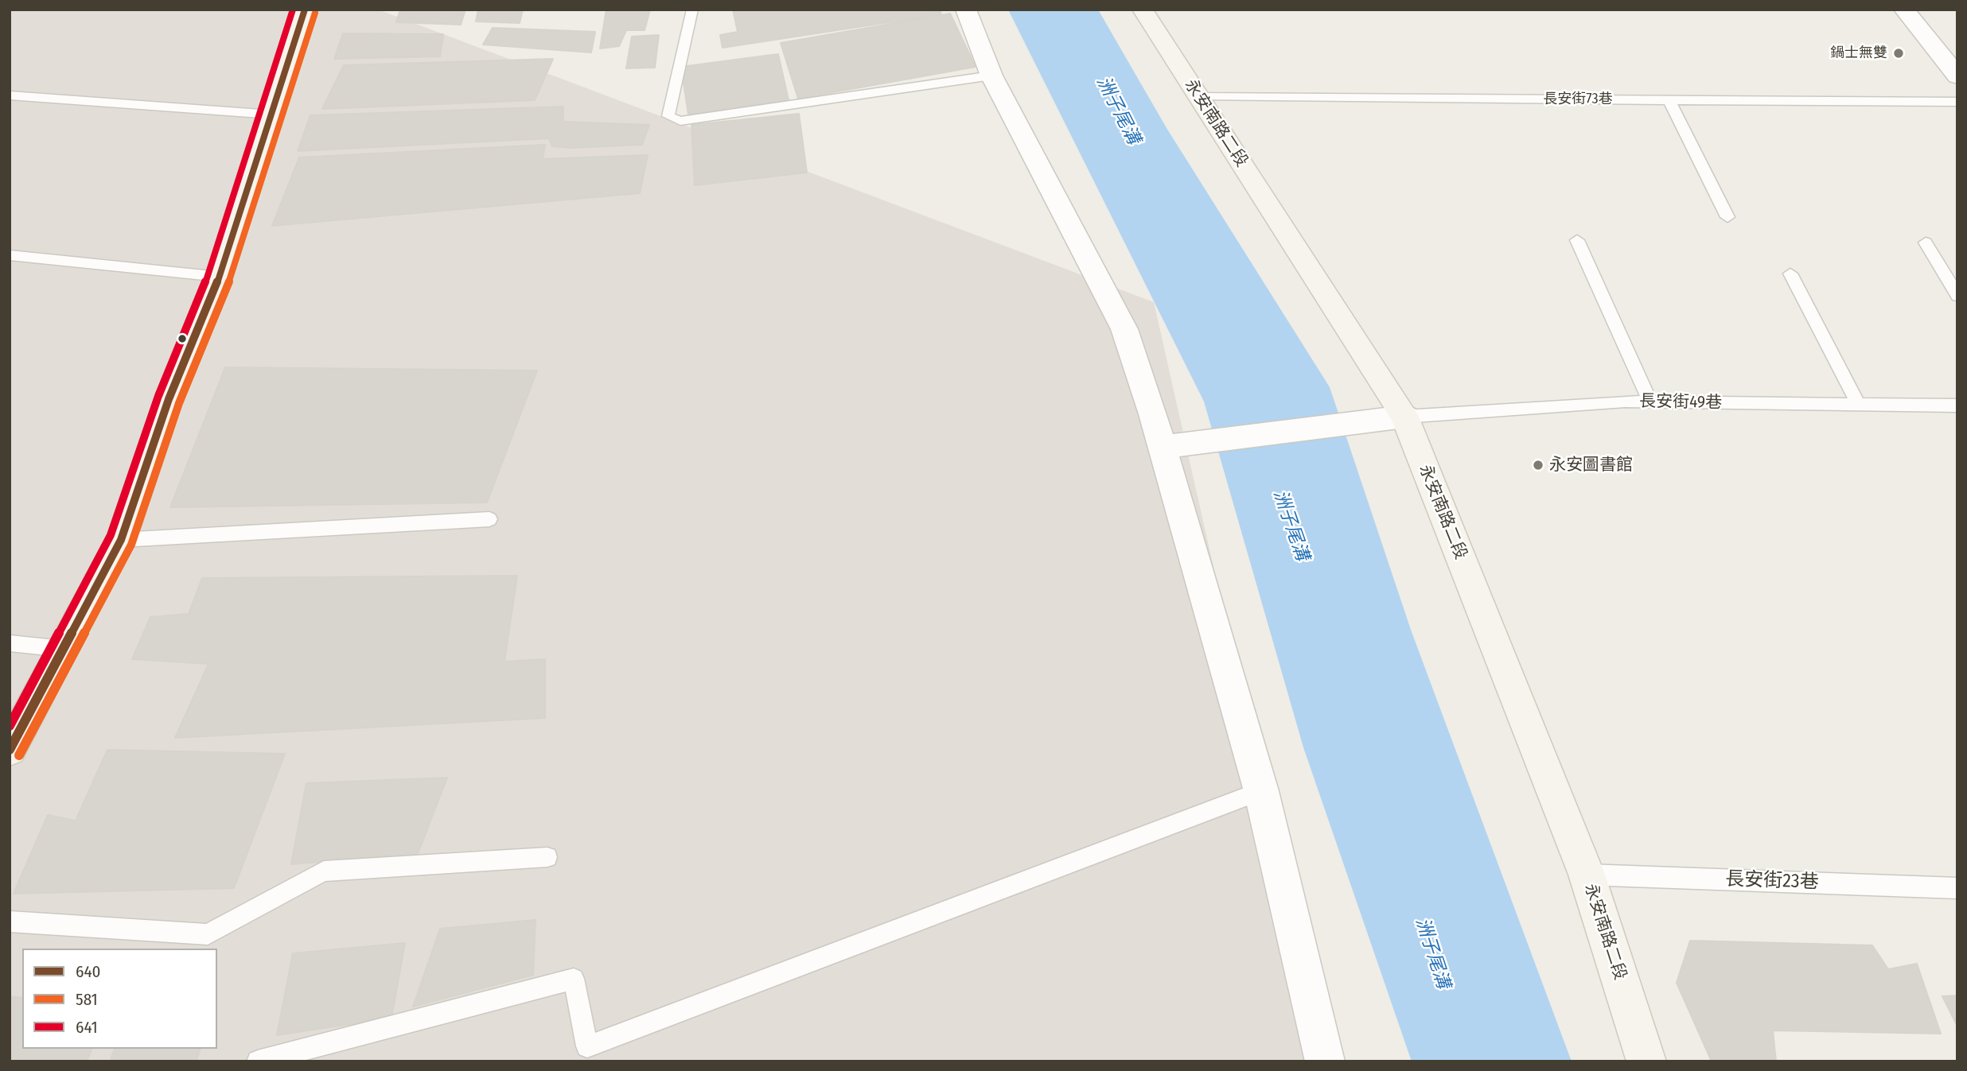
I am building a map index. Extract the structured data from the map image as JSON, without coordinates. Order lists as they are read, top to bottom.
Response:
{
  "streets": {
    "main road": ["永安南路二段"],
    "lane": ["長安街73巷", "長安街49巷", "長安街23巷"]
  },
  "crossings": [
    ["長安街73巷", "永安南路二段"],
    ["永安南路二段", "長安街49巷"],
    ["永安南路二段", "長安街23巷"]
  ],
  "water": ["洲子尾溝"],
  "places": ["鍋士無雙", "永安圖書館"],
  "lines": ["transit line 640", "transit line 641", "transit line 581"],
  "legend": ["640", "581", "641"]
}
